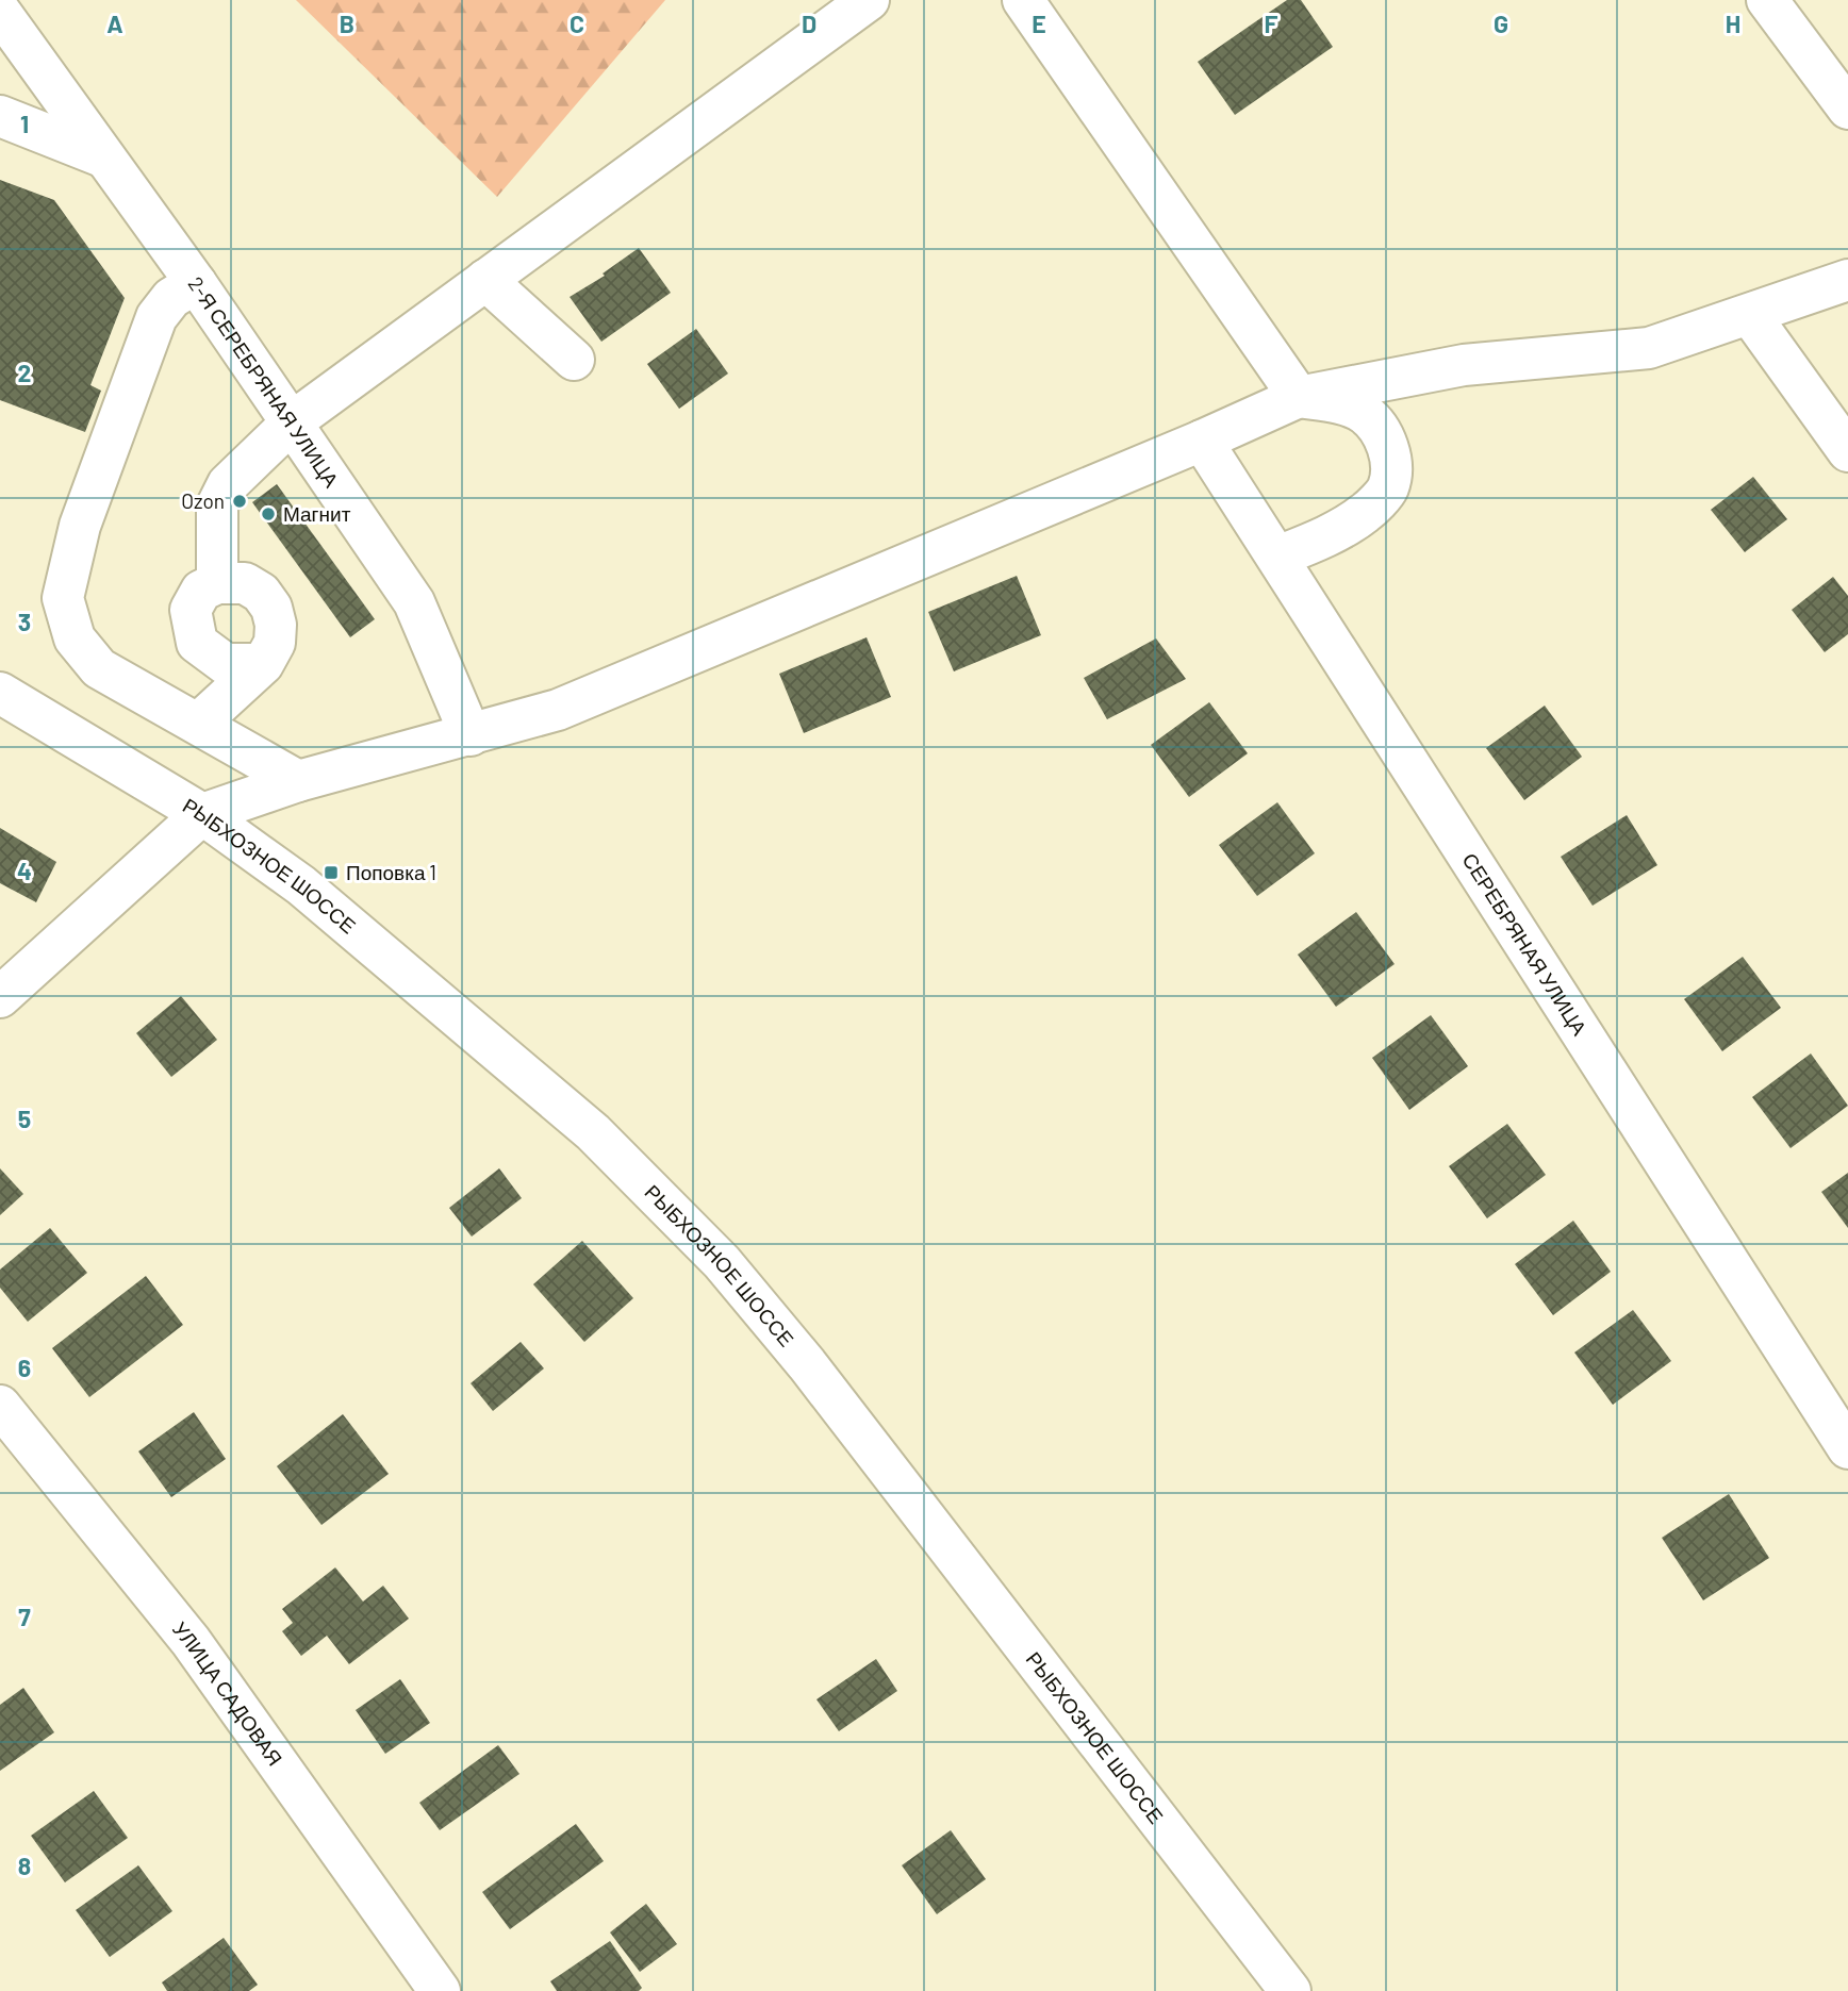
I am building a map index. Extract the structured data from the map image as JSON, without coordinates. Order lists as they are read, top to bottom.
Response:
{
  "streets": {
    "street": [
      "2-Я СЕРЕБРЯНАЯ УЛИЦА",
      "РЫБХОЗНОЕ ШОССЕ",
      "СЕРЕБРЯНАЯ УЛИЦА",
      "УЛИЦА САДОВАЯ"
    ]
  },
  "places": {
    "other": ["Ozon", "Магнит"],
    "transit": ["Поповка 1"]
  },
  "grid": {
    "columns": [
      "A",
      "B",
      "C",
      "D",
      "E",
      "F",
      "G",
      "H"
    ],
    "rows": [
      "1",
      "2",
      "3",
      "4",
      "5",
      "6",
      "7",
      "8"
    ]
  }
}
